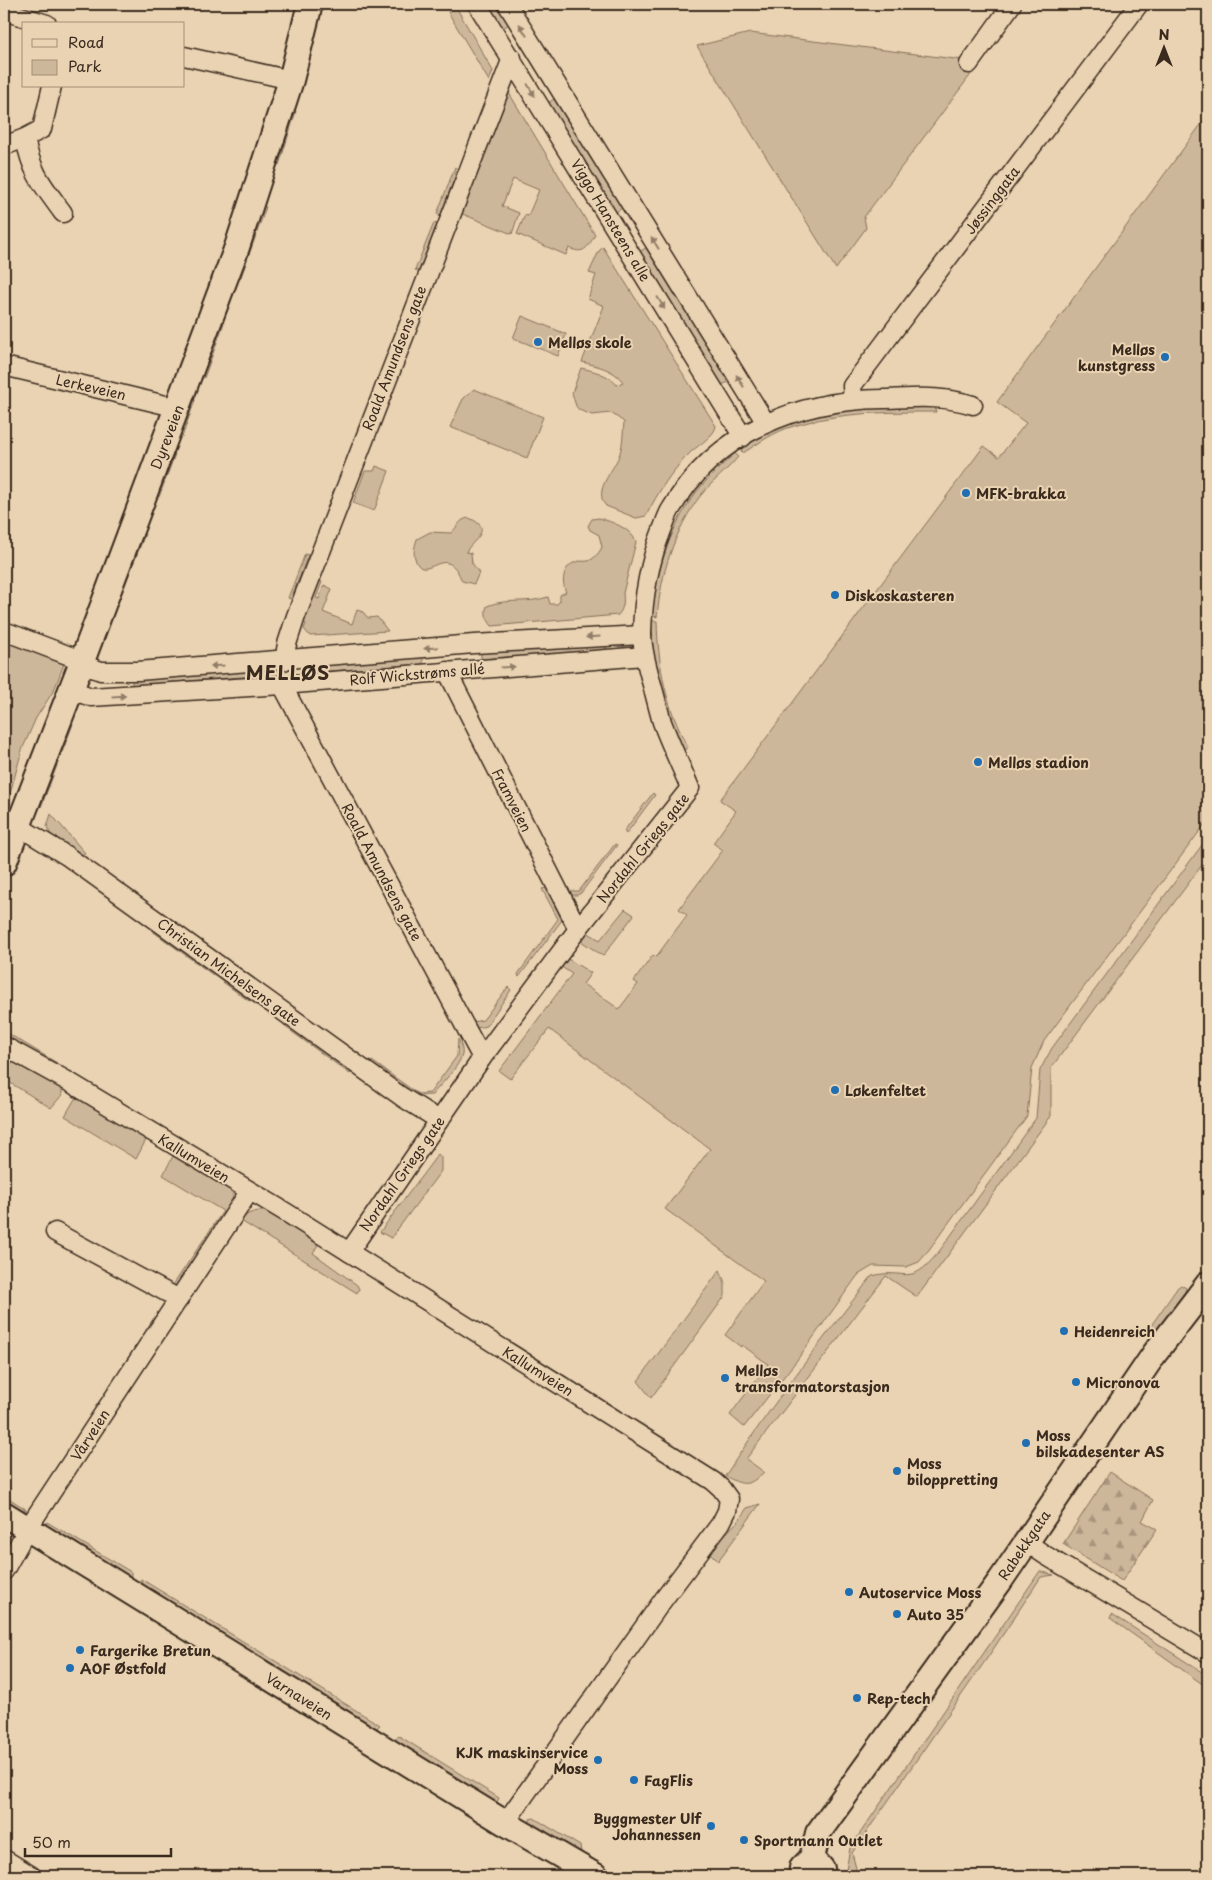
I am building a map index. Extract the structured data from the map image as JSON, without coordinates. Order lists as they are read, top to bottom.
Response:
{
  "streets": {
    "street": [
      "Jøssinggata",
      "Viggo Hansteens alle",
      "Roald Amundsens gate",
      "Lerkeveien",
      "Dyreveien",
      "Rolf Wickstrøms allé",
      "Framveien",
      "Nordahl Griegs gate",
      "Christian Michelsens gate",
      "Kallumveien",
      "Vårveien",
      "Rabekkgata",
      "Varnaveien"
    ]
  },
  "crossings": [
    ["Jøssinggata", "Nordahl Griegs gate"],
    ["Viggo Hansteens alle", "Roald Amundsens gate"],
    ["Viggo Hansteens alle", "Nordahl Griegs gate"],
    ["Roald Amundsens gate", "Rolf Wickstrøms allé"],
    ["Roald Amundsens gate", "Nordahl Griegs gate"],
    ["Lerkeveien", "Dyreveien"],
    ["Dyreveien", "Rolf Wickstrøms allé"],
    ["Dyreveien", "Christian Michelsens gate"],
    ["Rolf Wickstrøms allé", "Framveien"],
    ["Rolf Wickstrøms allé", "Nordahl Griegs gate"],
    ["Framveien", "Nordahl Griegs gate"],
    ["Nordahl Griegs gate", "Christian Michelsens gate"],
    ["Nordahl Griegs gate", "Kallumveien"],
    ["Kallumveien", "Vårveien"],
    ["Kallumveien", "Varnaveien"],
    ["Vårveien", "Varnaveien"]
  ],
  "districts": ["MELLØS"],
  "places": [
    "Melløs skole",
    "Melløs kunstgress",
    "MFK-brakka",
    "Diskoskasteren",
    "Melløs stadion",
    "Løkenfeltet",
    "Heidenreich",
    "Melløs transformatorstasjon",
    "Micronova",
    "Moss bilskadesenter AS",
    "Moss biloppretting",
    "Autoservice Moss",
    "Auto 35",
    "Fargerike Bretun",
    "AOF Østfold",
    "Rep-tech",
    "KJK maskinservice Moss",
    "FagFlis",
    "Byggmester Ulf Johannessen",
    "Sportmann Outlet"
  ],
  "legend": ["Road", "Park"],
  "scale_bar": "50 m",
  "north": "top"
}
